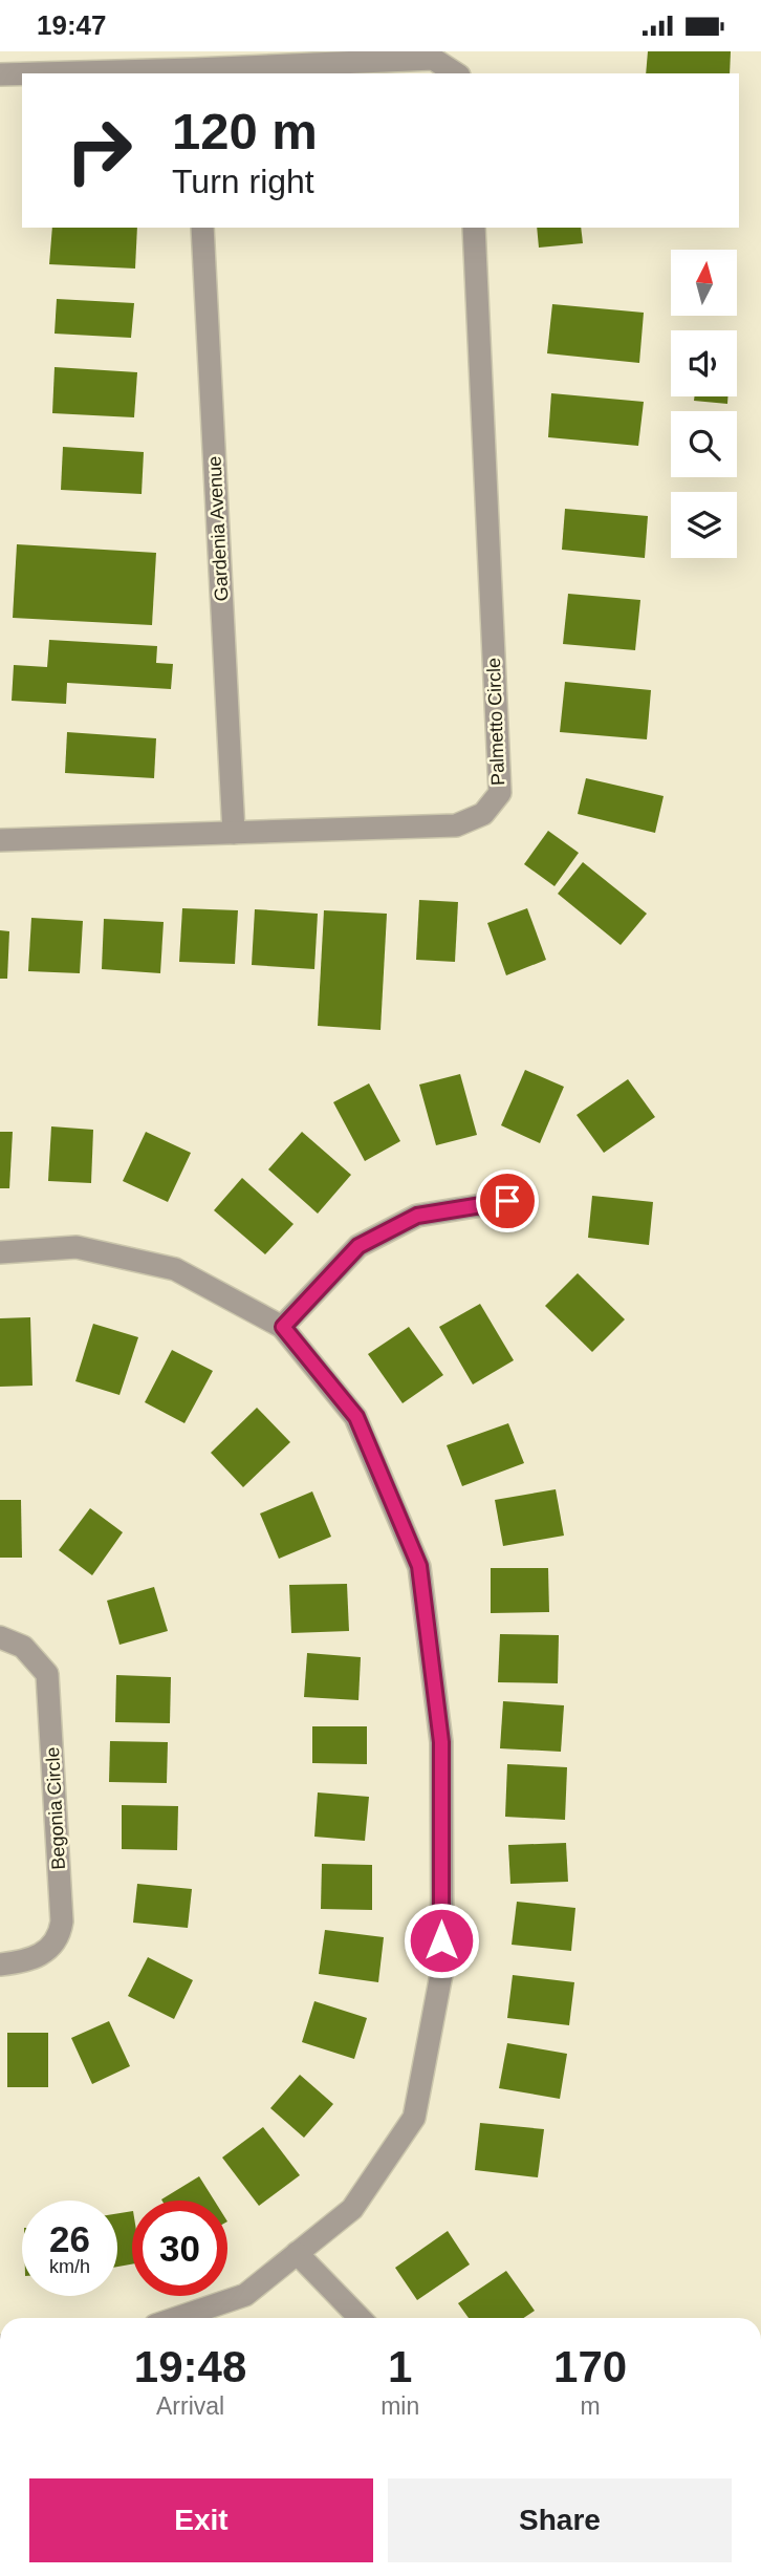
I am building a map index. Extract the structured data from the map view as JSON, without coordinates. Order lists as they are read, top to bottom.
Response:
{
  "streets": {
    "street": ["Gardenia Avenue", "Palmetto Circle", "Begonia Circle"]
  },
  "crossings": [
    ["Gardenia Avenue", "Palmetto Circle"]
  ],
  "north": "top",
  "page": {
    "status": "19:47",
    "turn": ["120 m", "Turn right"],
    "speed": "26 km/h",
    "limit": "30",
    "eta": [
      "19:48",
      "Arrival",
      "1",
      "min",
      "170",
      "m"
    ],
    "buttons": ["Exit", "Share"]
  }
}
